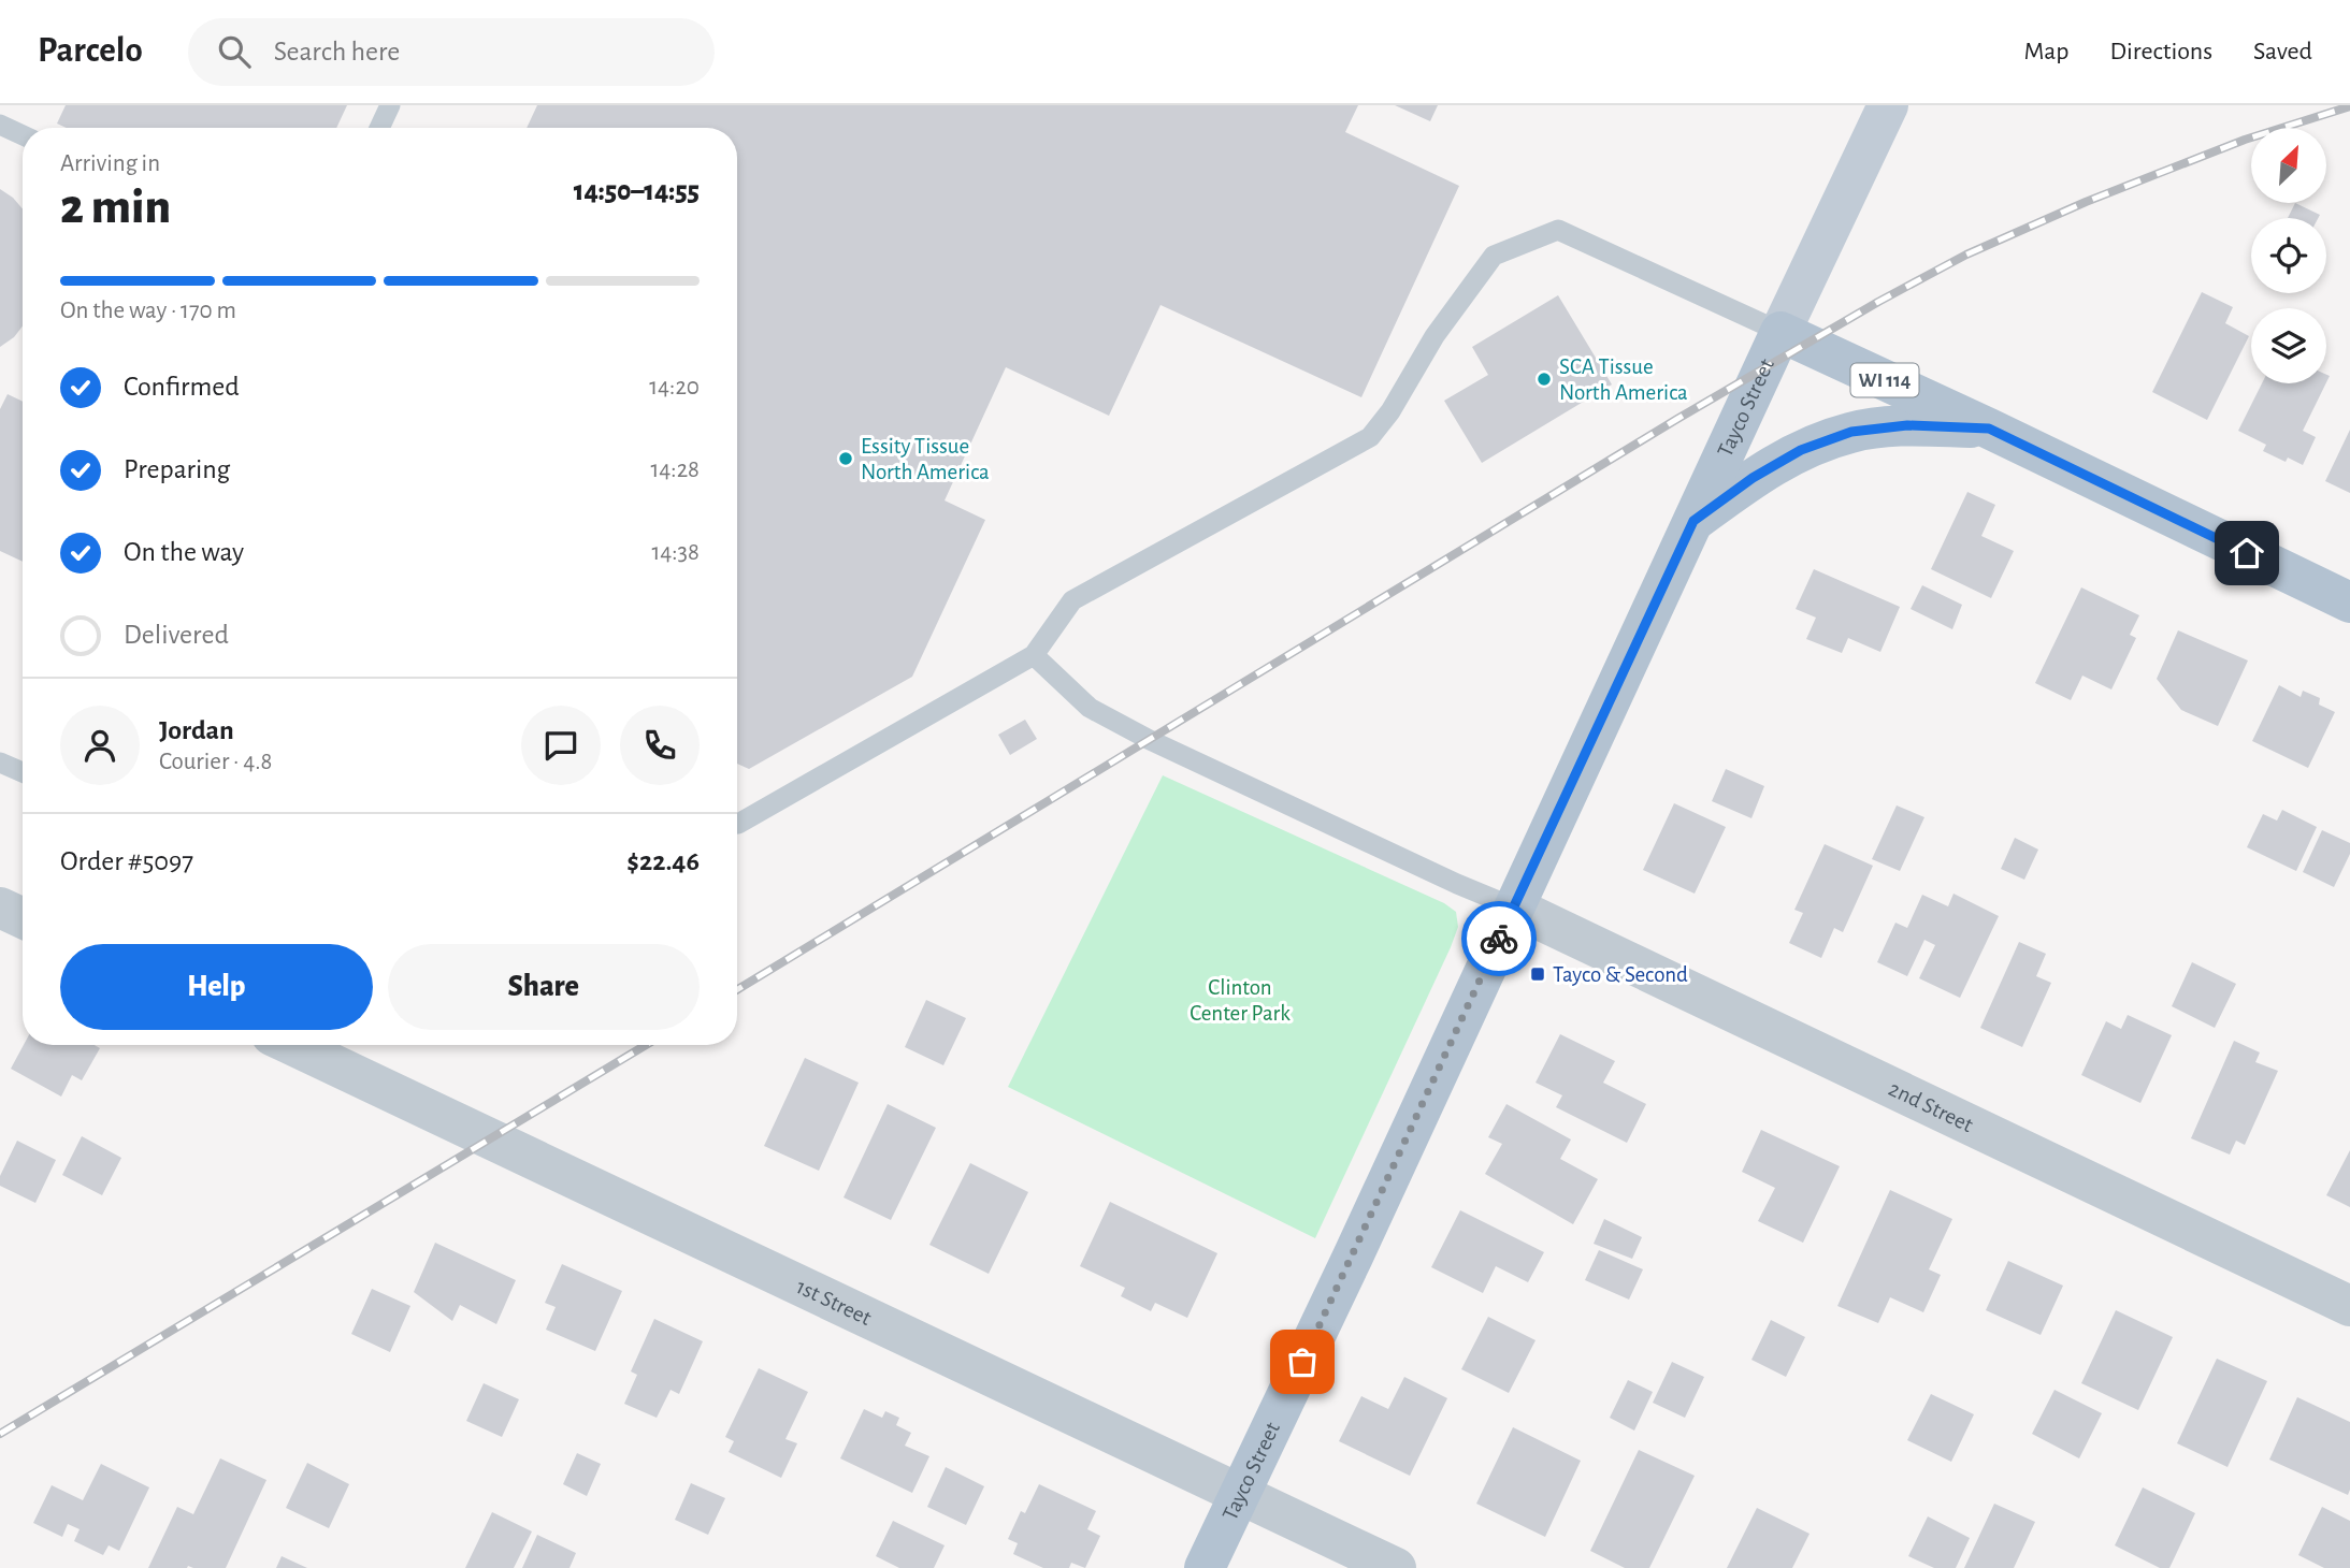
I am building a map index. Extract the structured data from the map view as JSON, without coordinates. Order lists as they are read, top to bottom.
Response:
{
  "streets": {
    "main road": ["WI 114", "Tayco Street"],
    "street": ["2nd Street", "1st Street"]
  },
  "crossings": [
    ["WI 114", "Tayco Street"],
    ["Tayco Street", "2nd Street"],
    ["Tayco Street", "1st Street"]
  ],
  "parks": ["Clinton Center Park"],
  "places": {
    "other": ["SCA Tissue North America", "Essity Tissue North America"],
    "transit": ["Tayco & Second"]
  },
  "north": "top right",
  "page": {
    "header": "Parcelo",
    "search": "Search here",
    "nav": ["Map", "Directions", "Saved"],
    "heading": ["2 min", "Arriving in", "14:50–14:55"],
    "panel": [
      "Jordan",
      "Courier · 4.8",
      "Order #5097",
      "$22.46"
    ],
    "bar": "On the way · 170 m",
    "list": [
      ["Confirmed", "14:20"],
      ["Preparing", "14:28"],
      ["On the way", "14:38"],
      "Delivered"
    ],
    "buttons": ["Help", "Share"]
  }
}
